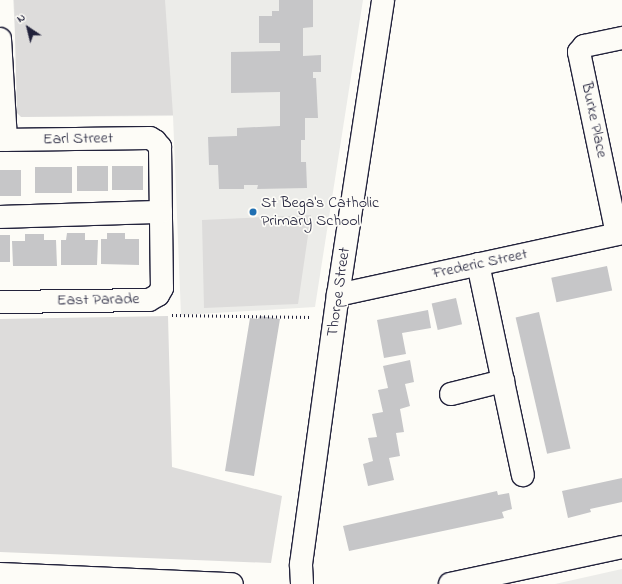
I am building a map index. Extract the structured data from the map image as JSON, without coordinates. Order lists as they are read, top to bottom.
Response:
{
  "streets": {
    "street": [
      "Burke Place",
      "Earl Street",
      "Frederic Street",
      "Thorpe Street",
      "East Parade"
    ]
  },
  "crossings": [
    ["Burke Place", "Frederic Street"],
    ["Earl Street", "East Parade"],
    ["Frederic Street", "Thorpe Street"]
  ],
  "places": ["St Bega's Catholic Primary School"],
  "north": "top left"
}
